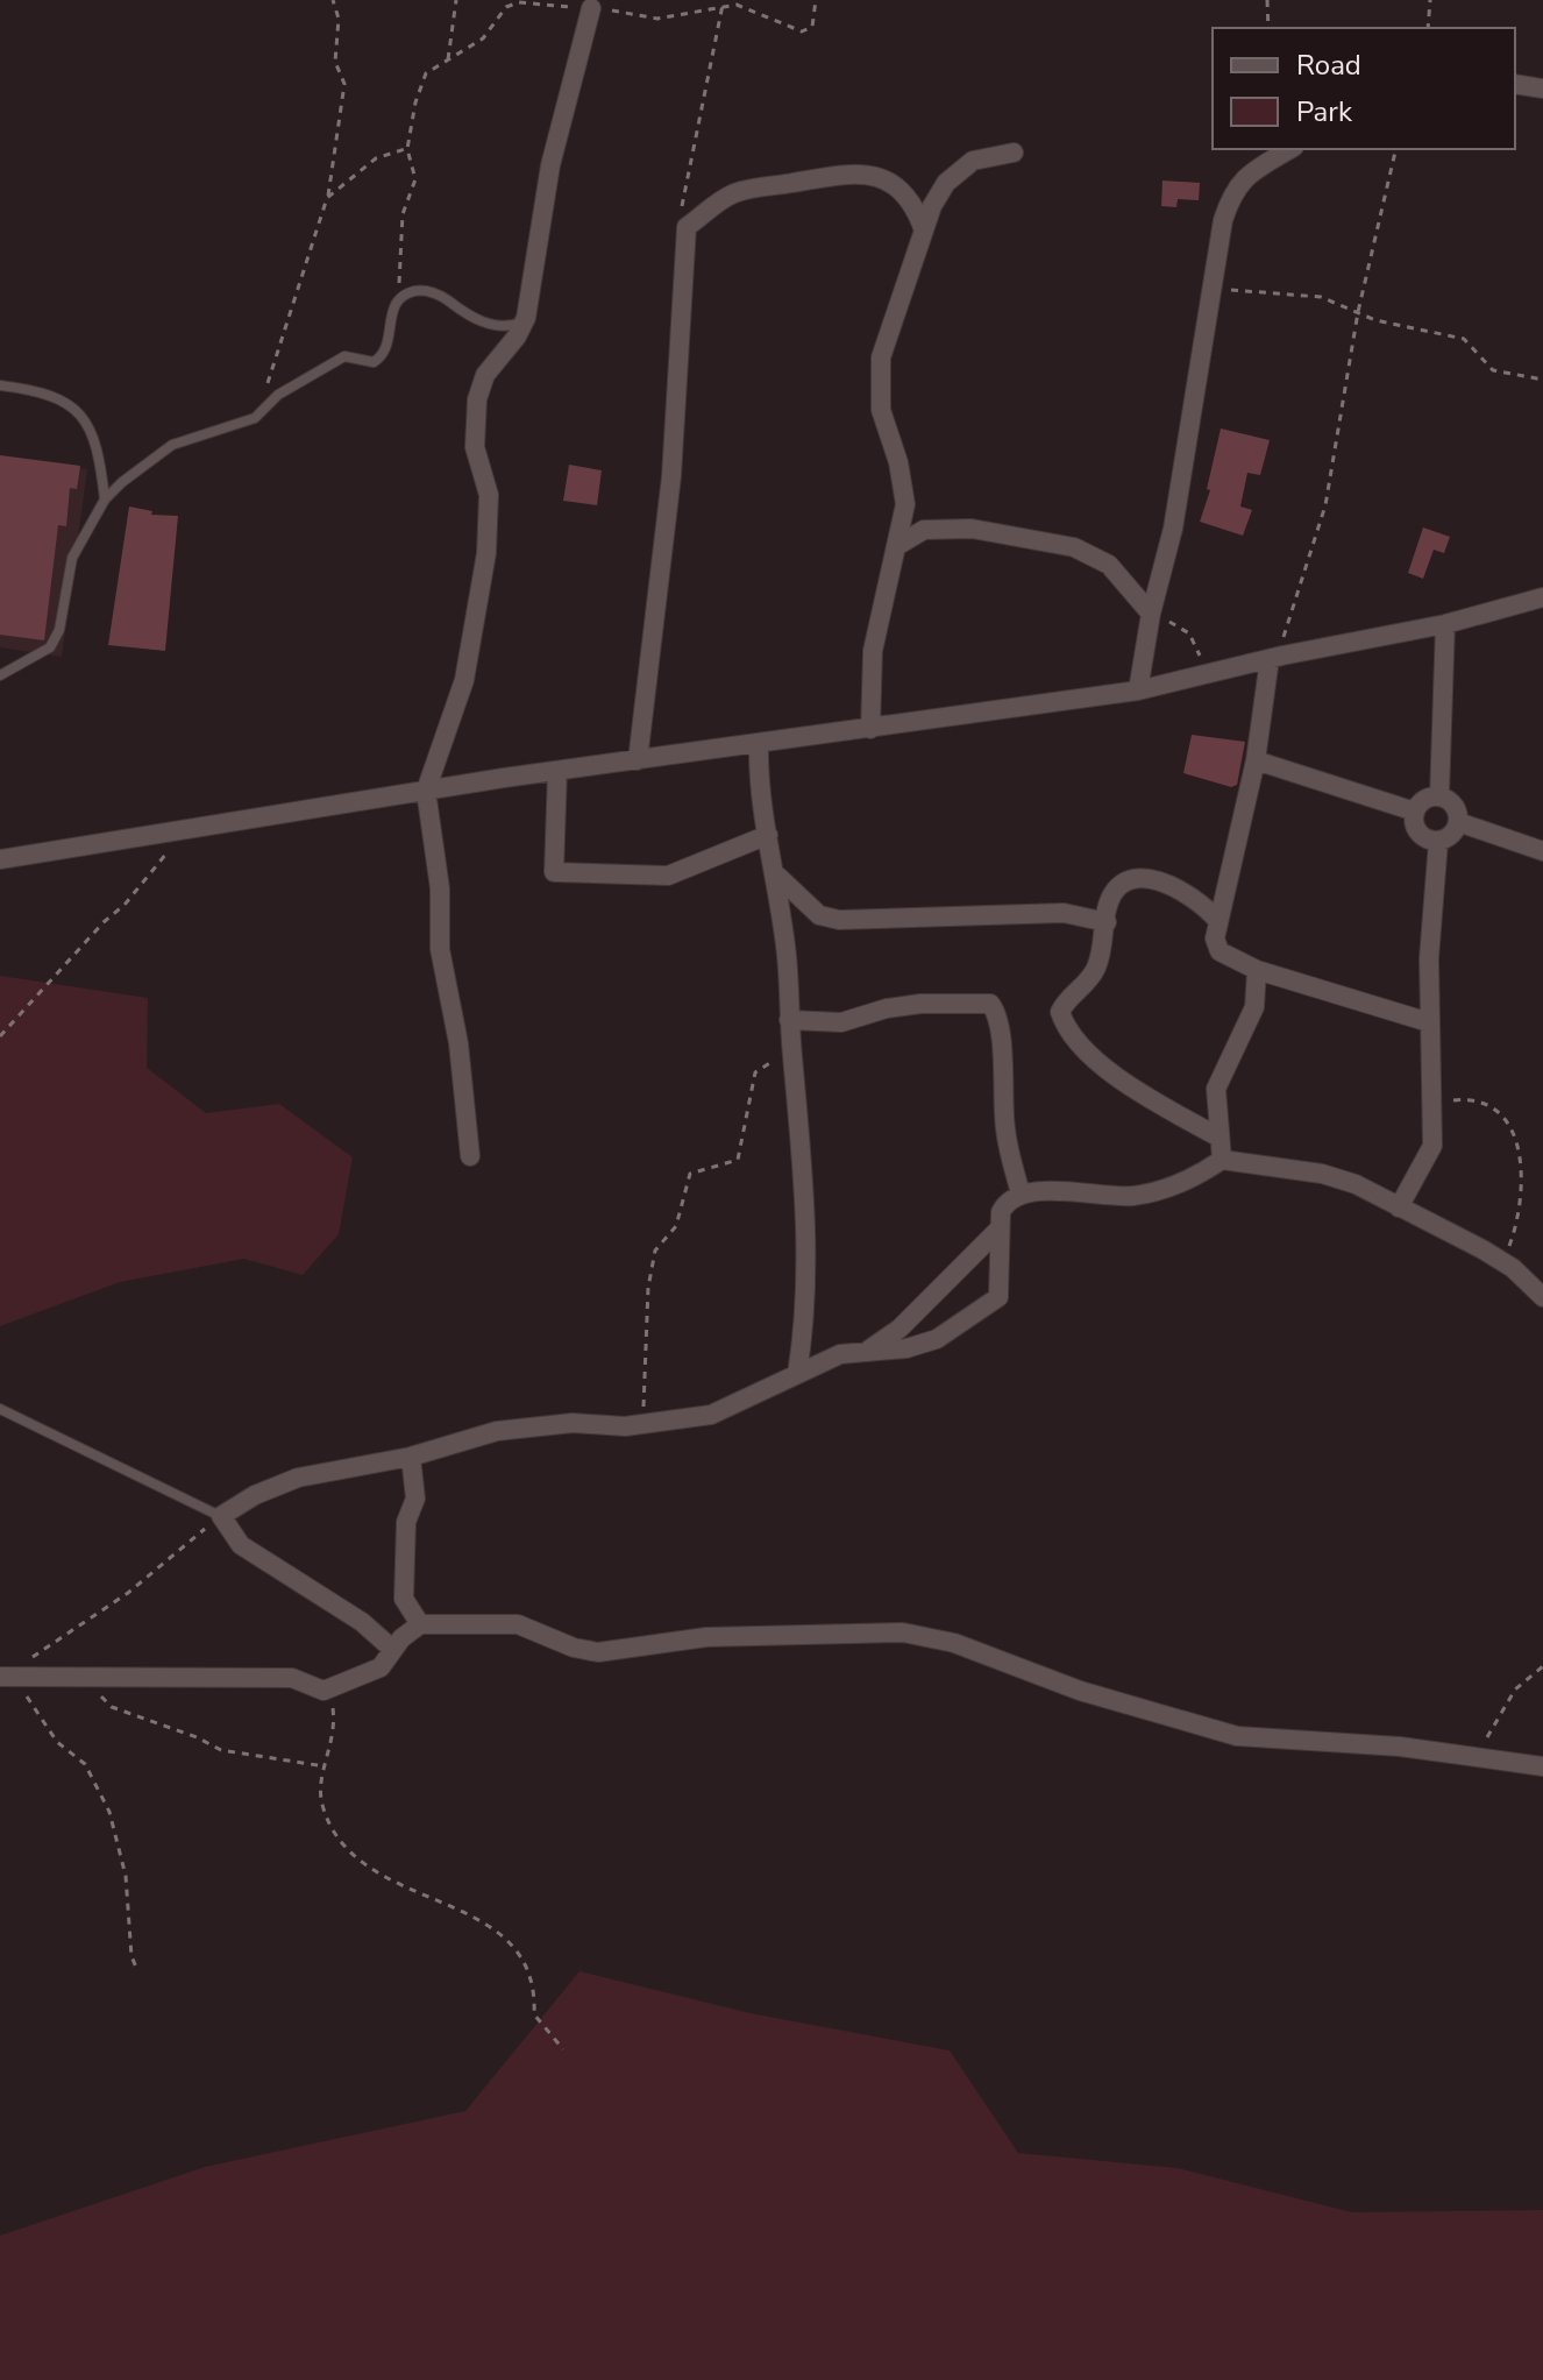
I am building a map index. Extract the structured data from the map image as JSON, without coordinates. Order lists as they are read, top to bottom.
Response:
{
  "legend": ["Road", "Park"]
}
